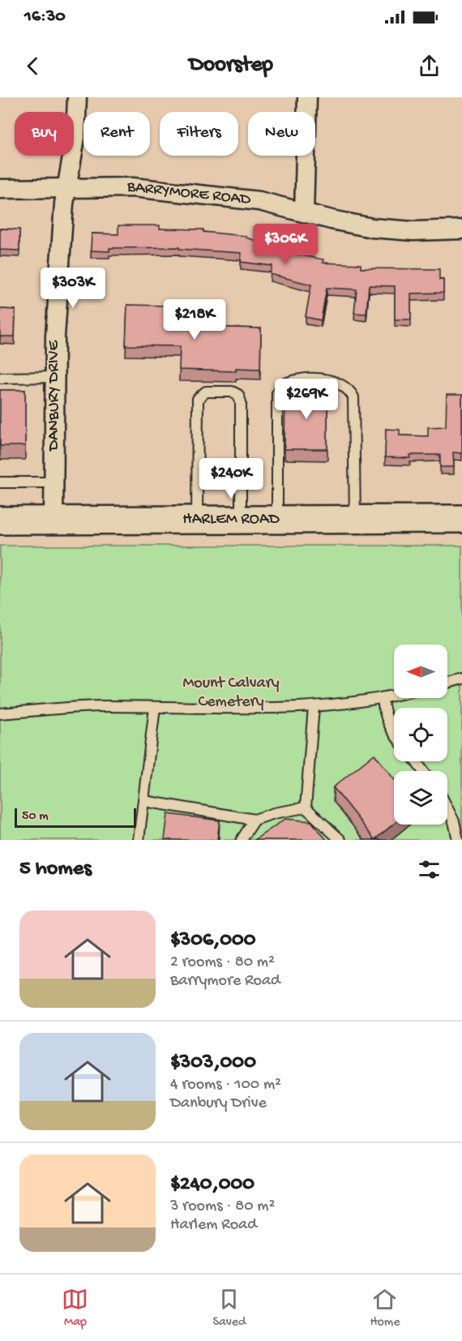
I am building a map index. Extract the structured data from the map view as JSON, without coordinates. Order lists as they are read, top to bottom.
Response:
{
  "streets": {
    "main road": ["HARLEM ROAD"],
    "street": ["BARRYMORE ROAD", "DANBURY DRIVE"]
  },
  "crossings": [
    ["BARRYMORE ROAD", "DANBURY DRIVE"],
    ["DANBURY DRIVE", "HARLEM ROAD"]
  ],
  "parks": ["Mount Calvary Cemetery"],
  "scale_bar": "50 m",
  "north": "left",
  "page": {
    "status": "16:30",
    "header": "Doorstep",
    "chip": [
      "Buy",
      "Rent",
      "Filters",
      "New"
    ],
    "price": [
      "$306K",
      "$303K",
      "$218K",
      "$269K",
      "$240K"
    ],
    "scale": "50 m",
    "heading": "5 homes",
    "list": [
      {
        "name": "$306,000",
        "note": "2 rooms · 80 m² · Barrymore Road"
      },
      {
        "name": "$303,000",
        "note": "4 rooms · 100 m² · Danbury Drive"
      },
      {
        "name": "$240,000",
        "note": "3 rooms · 80 m² · Harlem Road"
      }
    ],
    "tabs": ["Map", "Saved", "Home"]
  }
}
